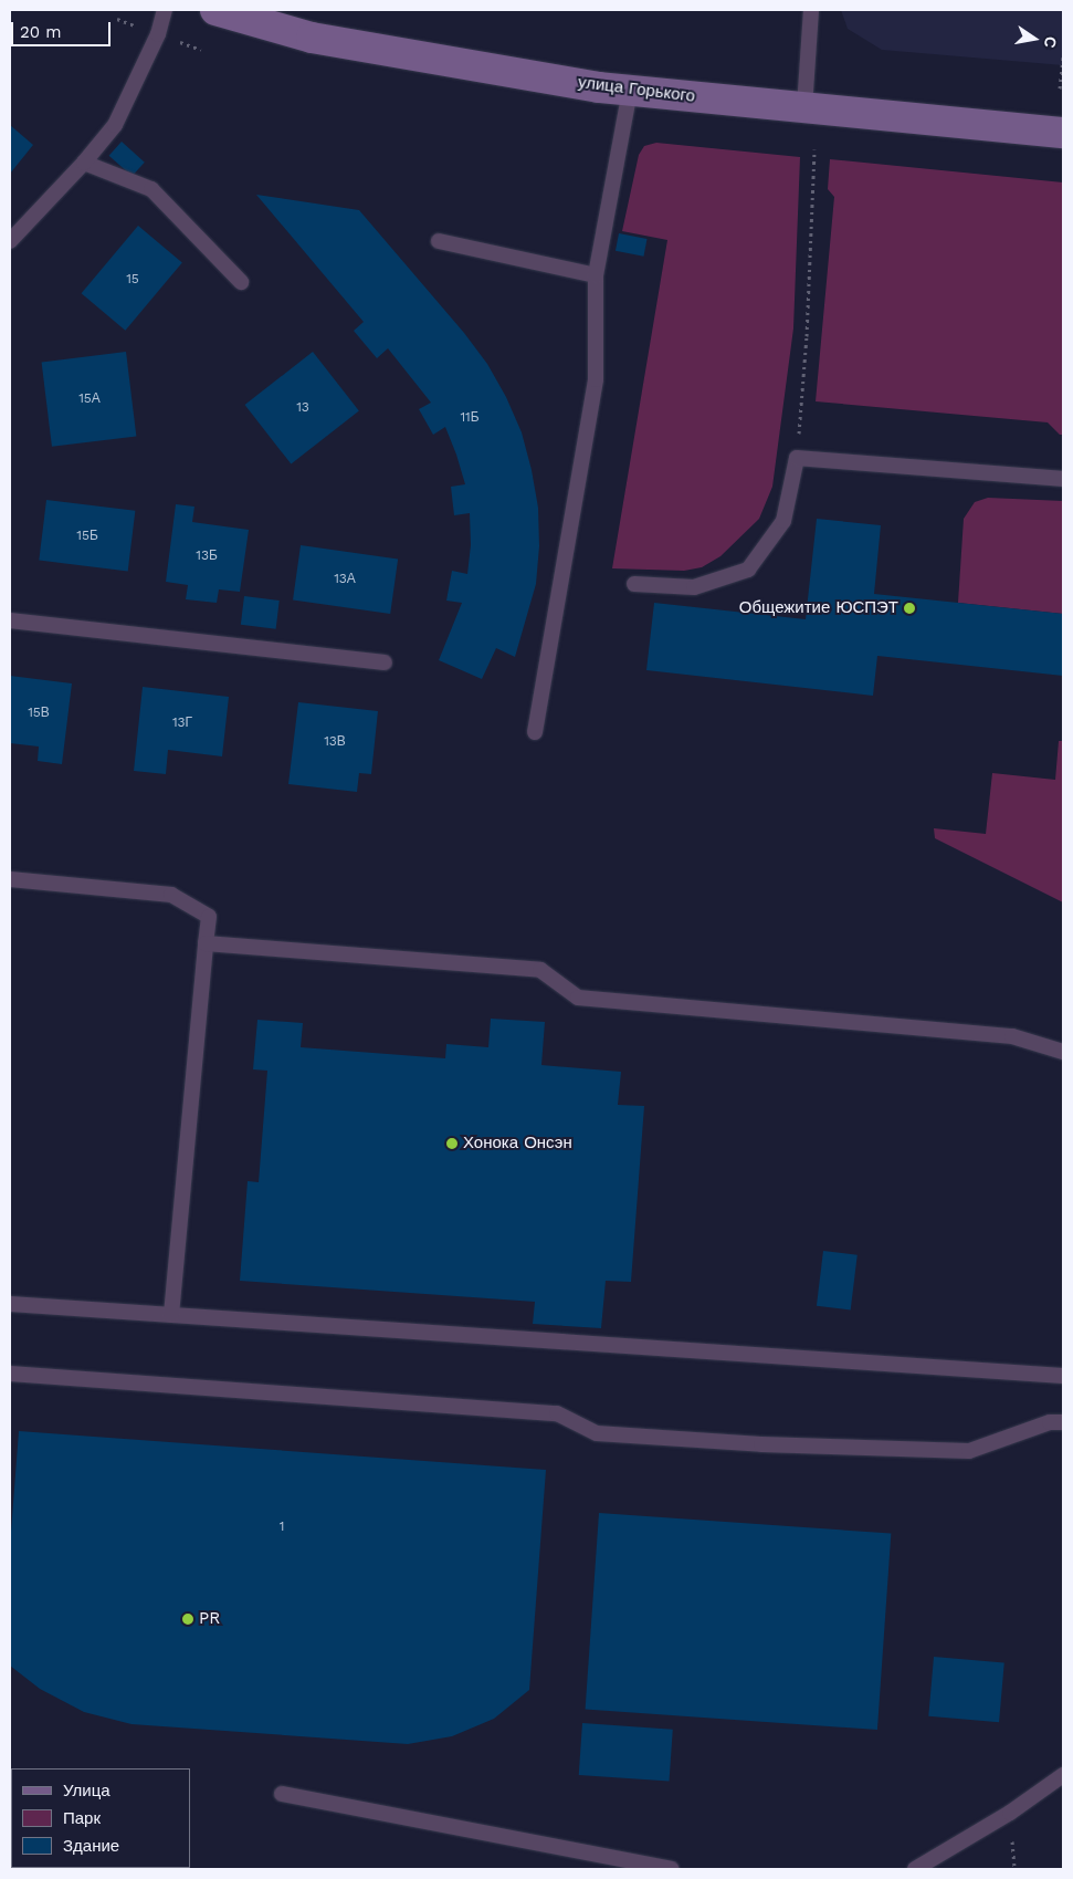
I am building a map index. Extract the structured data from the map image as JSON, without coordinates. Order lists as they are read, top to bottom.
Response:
{
  "streets": {
    "main road": ["улица Горького"]
  },
  "places": ["Общежитие ЮСПЭТ", "Хонока Онсэн", "PR"],
  "house_numbers": [
    "15",
    "15А",
    "13",
    "11Б",
    "15Б",
    "13Б",
    "13А",
    "15В",
    "13Г",
    "13В",
    "1"
  ],
  "legend": ["Улица", "Парк", "Здание"],
  "scale_bar": "20 m",
  "north": "right"
}
